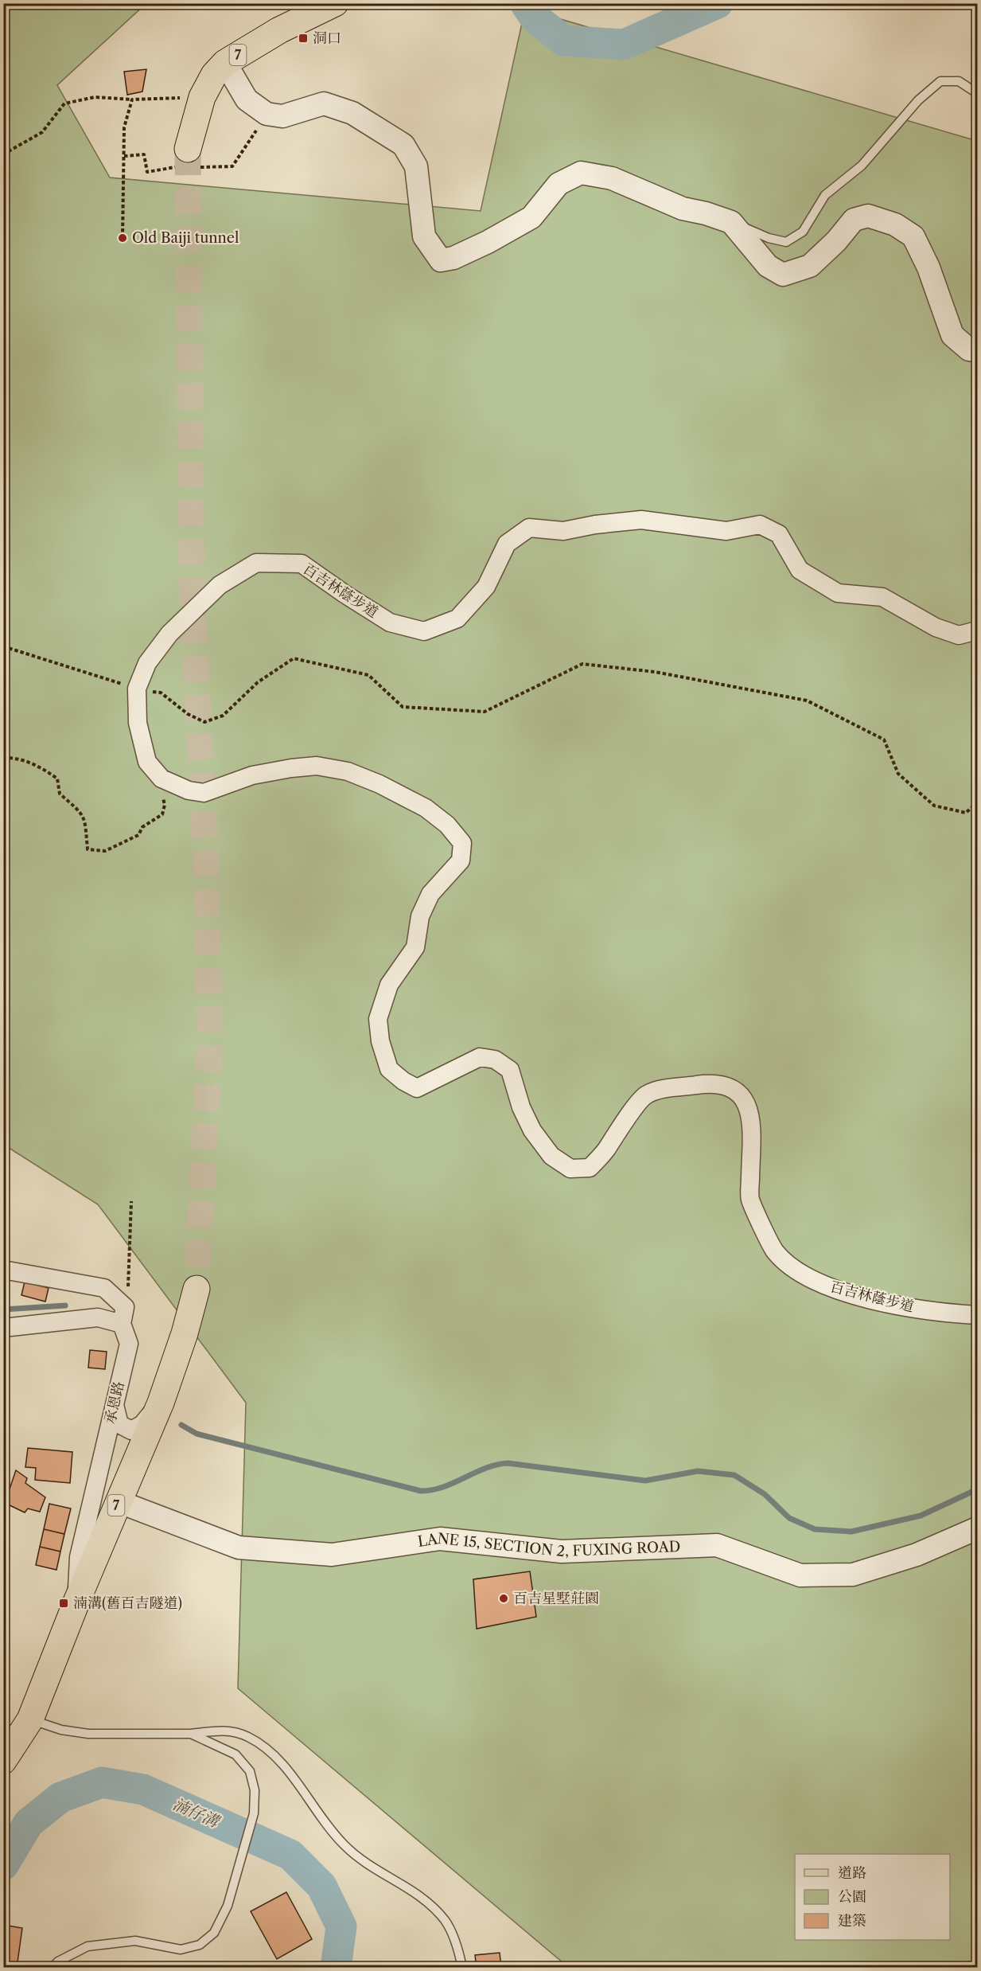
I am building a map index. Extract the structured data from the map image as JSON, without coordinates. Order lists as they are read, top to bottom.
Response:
{
  "streets": {
    "main road": ["7"],
    "street": ["百吉林蔭步道", "承恩路", "LANE 15, SECTION 2, FUXING ROAD"]
  },
  "crossings": [
    ["7", "承恩路"],
    ["7", "LANE 15, SECTION 2, FUXING ROAD"]
  ],
  "water": ["湳仔溝"],
  "places": {
    "transit": ["洞口", "湳溝(舊百吉隧道)"],
    "other": ["Old Baiji tunnel", "百吉星墅莊園"]
  },
  "legend": ["道路", "公園", "建築"]
}
